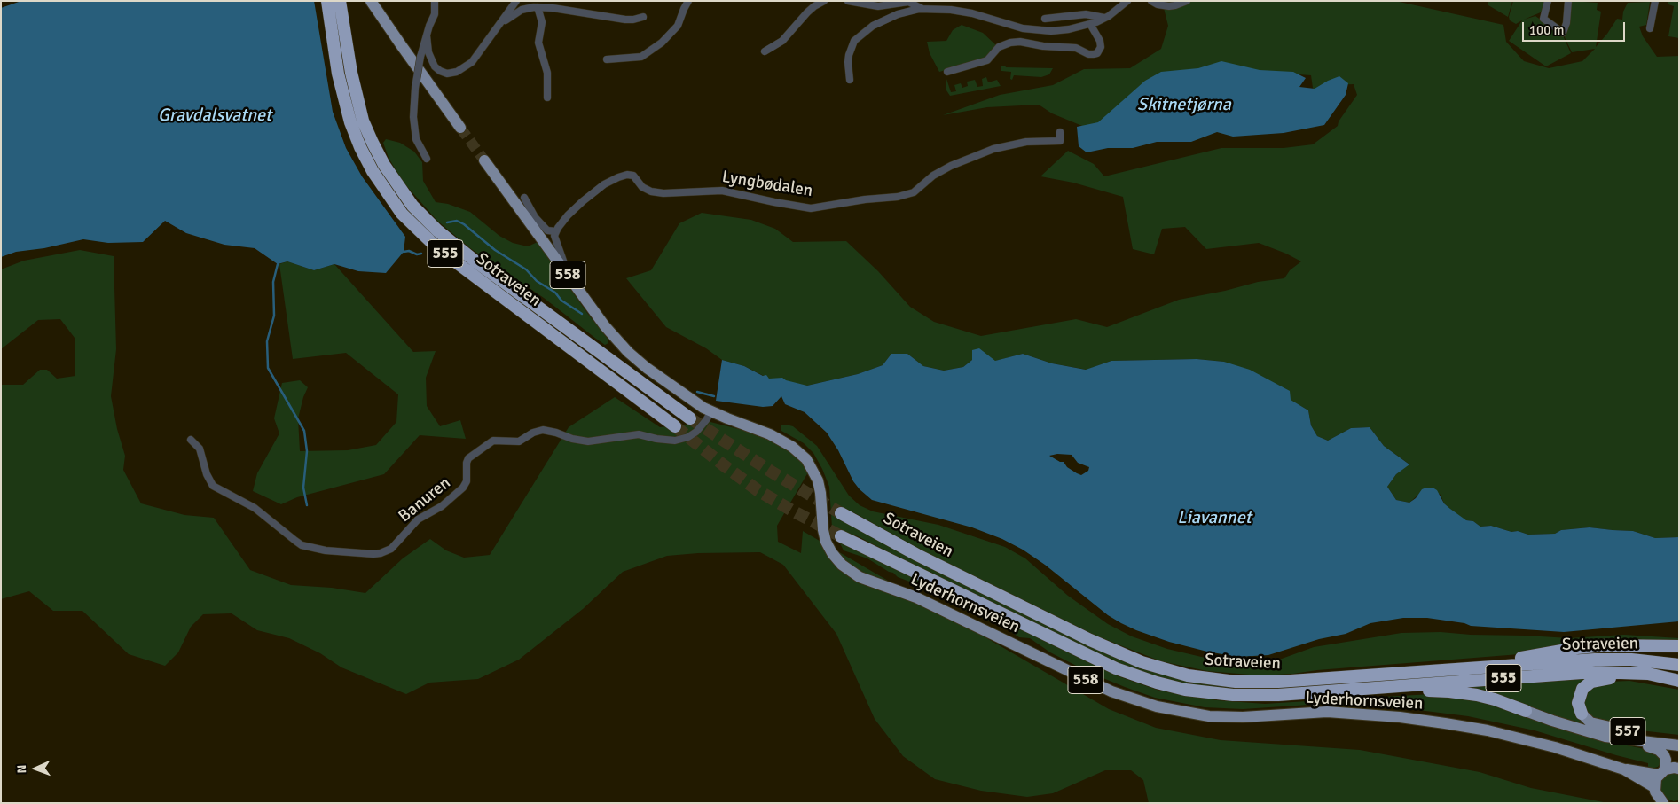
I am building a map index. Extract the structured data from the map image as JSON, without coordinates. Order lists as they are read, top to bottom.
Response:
{
  "streets": {
    "highway": ["555", "Sotraveien"],
    "main road": ["558", "Lyderhornsveien", "557"],
    "street": ["Lyngbødalen", "Banuren"]
  },
  "crossings": [
    ["555", "Sotraveien"],
    ["555", "557"],
    ["558", "Lyderhornsveien"],
    ["558", "557"],
    ["Banuren", "Lyderhornsveien"],
    ["Lyderhornsveien", "557"]
  ],
  "water": ["Skitnetjørna", "Gravdalsvatnet", "Liavannet"],
  "scale_bar": "100 m",
  "north": "left"
}
